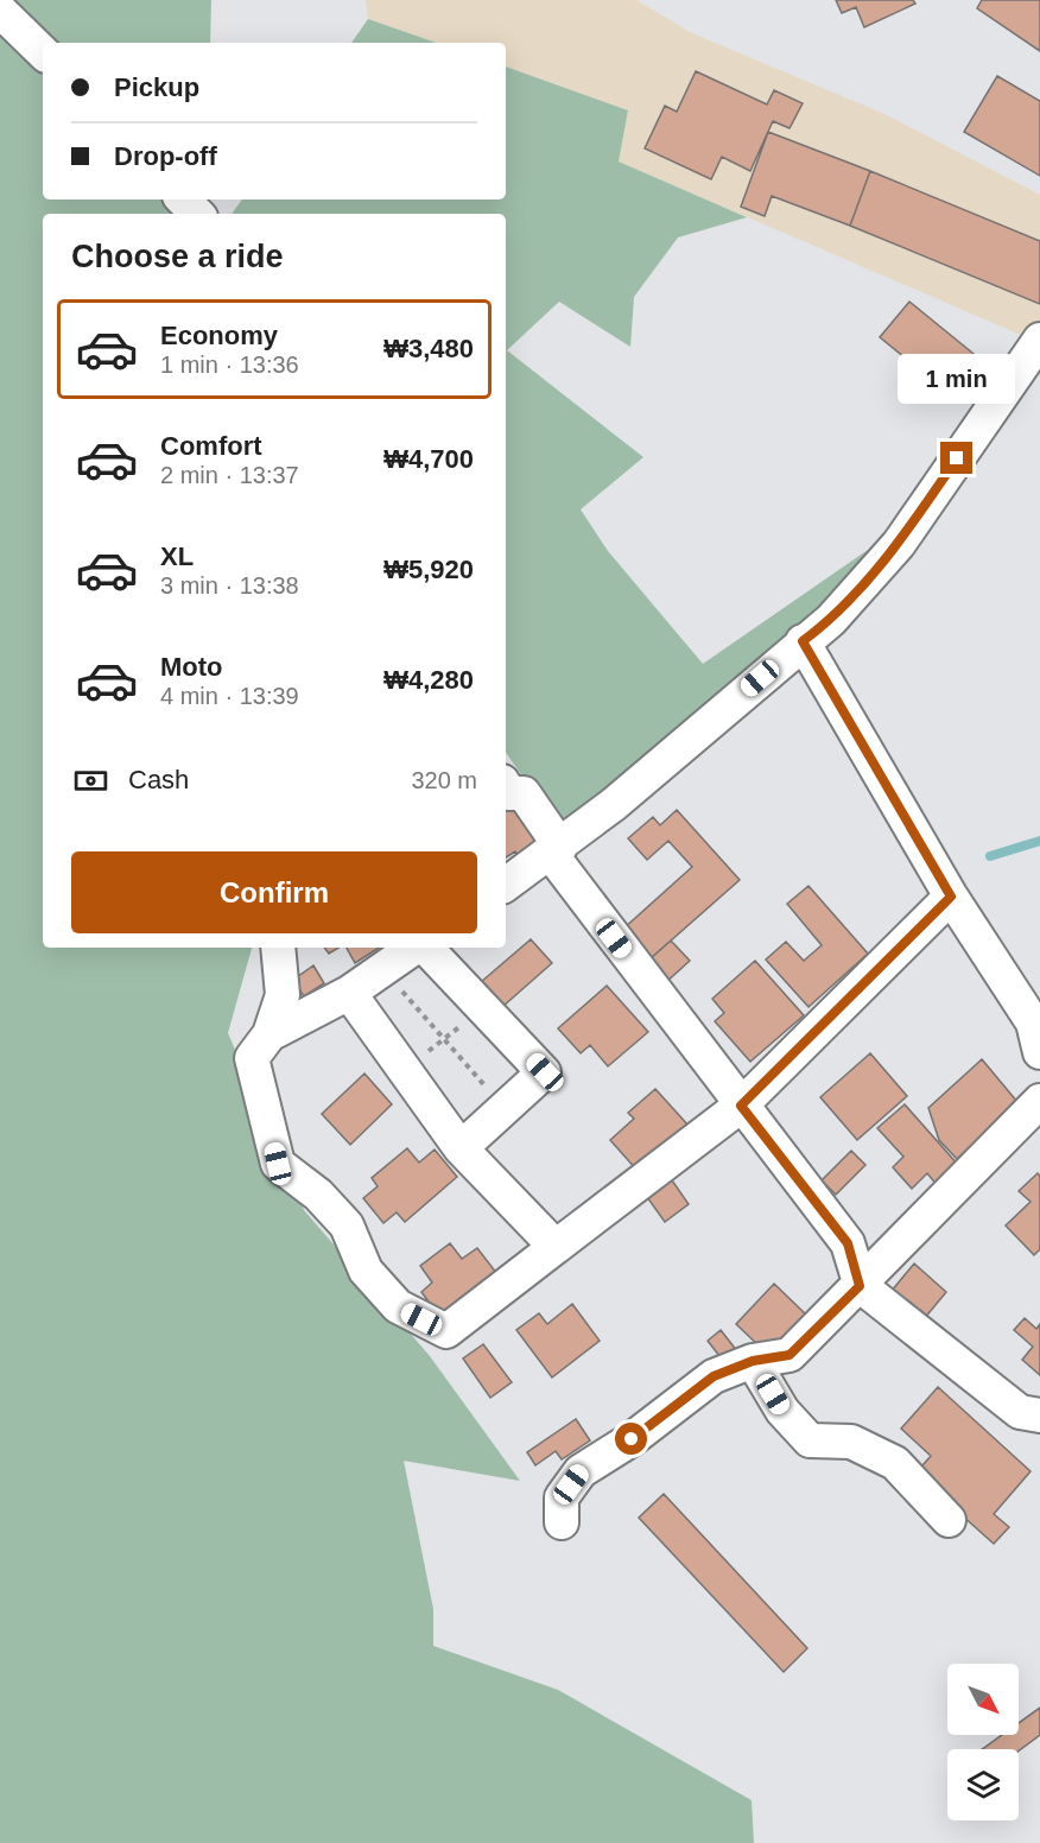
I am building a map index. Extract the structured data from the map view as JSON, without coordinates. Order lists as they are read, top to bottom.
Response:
{
  "north": "bottom right",
  "page": {
    "banner": ["Pickup", "Drop-off"],
    "heading": "Choose a ride",
    "list": [
      {
        "name": "Economy",
        "note": "1 min · 13:36",
        "value": "₩3,480"
      },
      {
        "name": "Comfort",
        "note": "2 min · 13:37",
        "value": "₩4,700"
      },
      {
        "name": "XL",
        "note": "3 min · 13:38",
        "value": "₩5,920"
      },
      {
        "name": "Moto",
        "note": "4 min · 13:39",
        "value": "₩4,280"
      }
    ],
    "bubble": "1 min",
    "pay": ["Cash", "320 m"],
    "buttons": "Confirm"
  }
}
